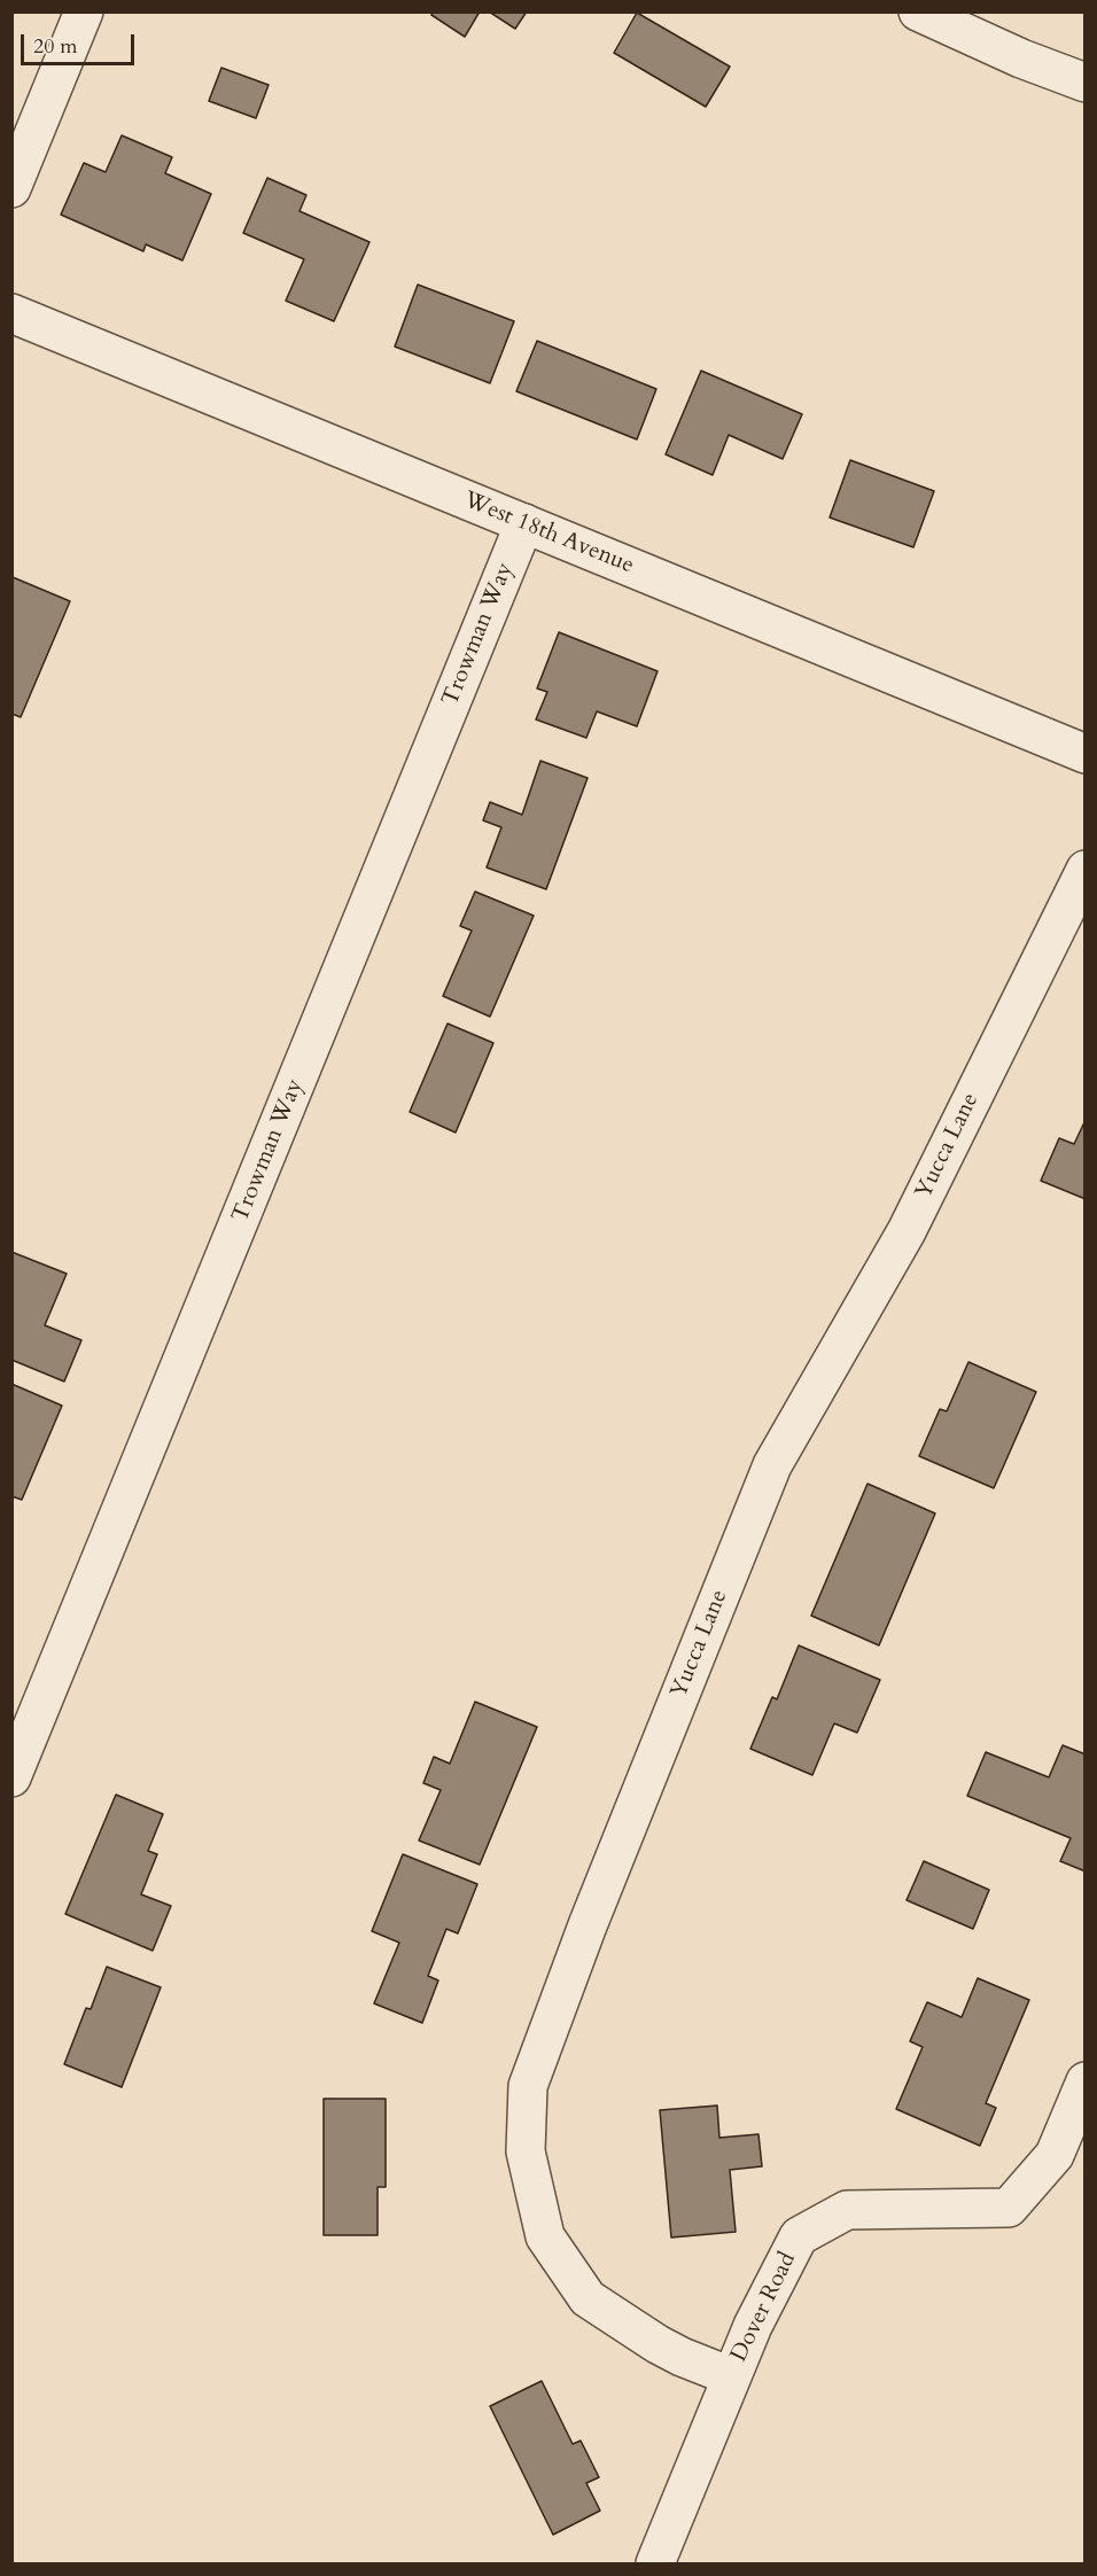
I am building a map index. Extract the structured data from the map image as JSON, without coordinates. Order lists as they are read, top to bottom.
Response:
{
  "streets": {
    "street": [
      "West 18th Avenue",
      "Trowman Way",
      "Yucca Lane",
      "Dover Road"
    ]
  },
  "crossings": [
    ["West 18th Avenue", "Trowman Way"],
    ["Yucca Lane", "Dover Road"]
  ],
  "scale_bar": "20 m"
}
